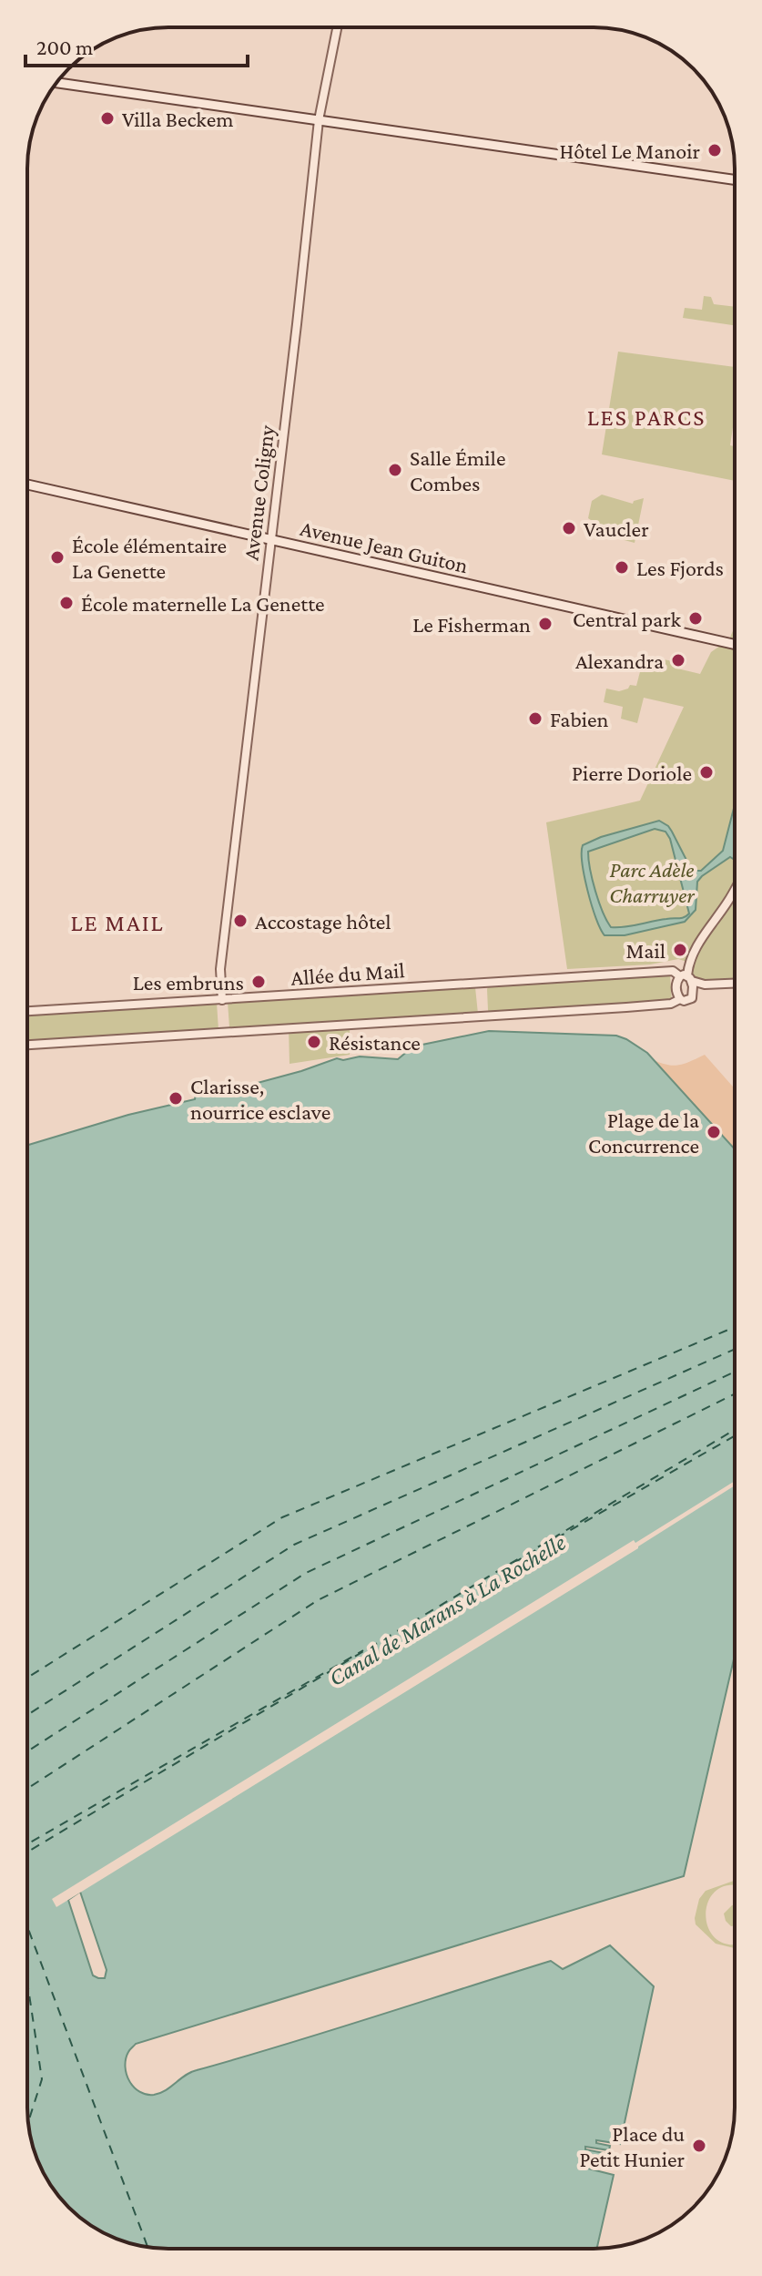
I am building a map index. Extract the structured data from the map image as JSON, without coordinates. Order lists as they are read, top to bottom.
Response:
{
  "streets": {
    "main road": ["Avenue Jean Guiton"],
    "street": ["Avenue Coligny", "Allée du Mail"]
  },
  "crossings": [
    ["Avenue Coligny", "Avenue Jean Guiton"],
    ["Avenue Coligny", "Allée du Mail"]
  ],
  "districts": ["LES PARCS", "LE MAIL"],
  "water": ["Canal de Marans à La Rochelle"],
  "parks": ["Parc Adèle Charruyer"],
  "places": [
    "Villa Beckem",
    "Hôtel Le Manoir",
    "Salle Émile Combes",
    "Vaucler",
    "École élémentaire La Genette",
    "Les Fjords",
    "École maternelle La Genette",
    "Central park",
    "Le Fisherman",
    "Alexandra",
    "Fabien",
    "Pierre Doriole",
    "Accostage hôtel",
    "Mail",
    "Les embruns",
    "Résistance",
    "Clarisse, nourrice esclave",
    "Plage de la Concurrence",
    "Place du Petit Hunier"
  ],
  "scale_bar": "200 m"
}
